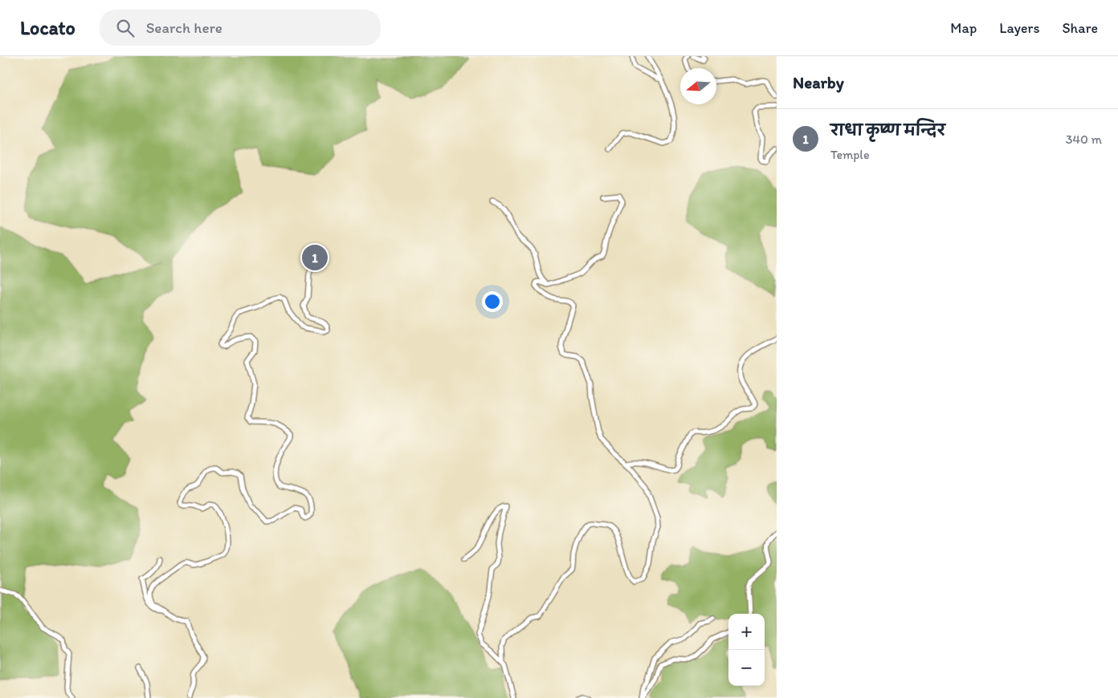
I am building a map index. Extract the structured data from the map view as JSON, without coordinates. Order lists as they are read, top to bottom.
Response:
{
  "north": "left",
  "page": {
    "header": "Locato",
    "search": "Search here",
    "nav": ["Map", "Layers", "Share"],
    "heading": "Nearby",
    "list": [
      {
        "mark": "1",
        "name": "राधा कृष्ण मन्दिर",
        "note": "Temple",
        "value": "340 m"
      }
    ],
    "pins": "1",
    "map_buttons": ["+", "−"]
  }
}
